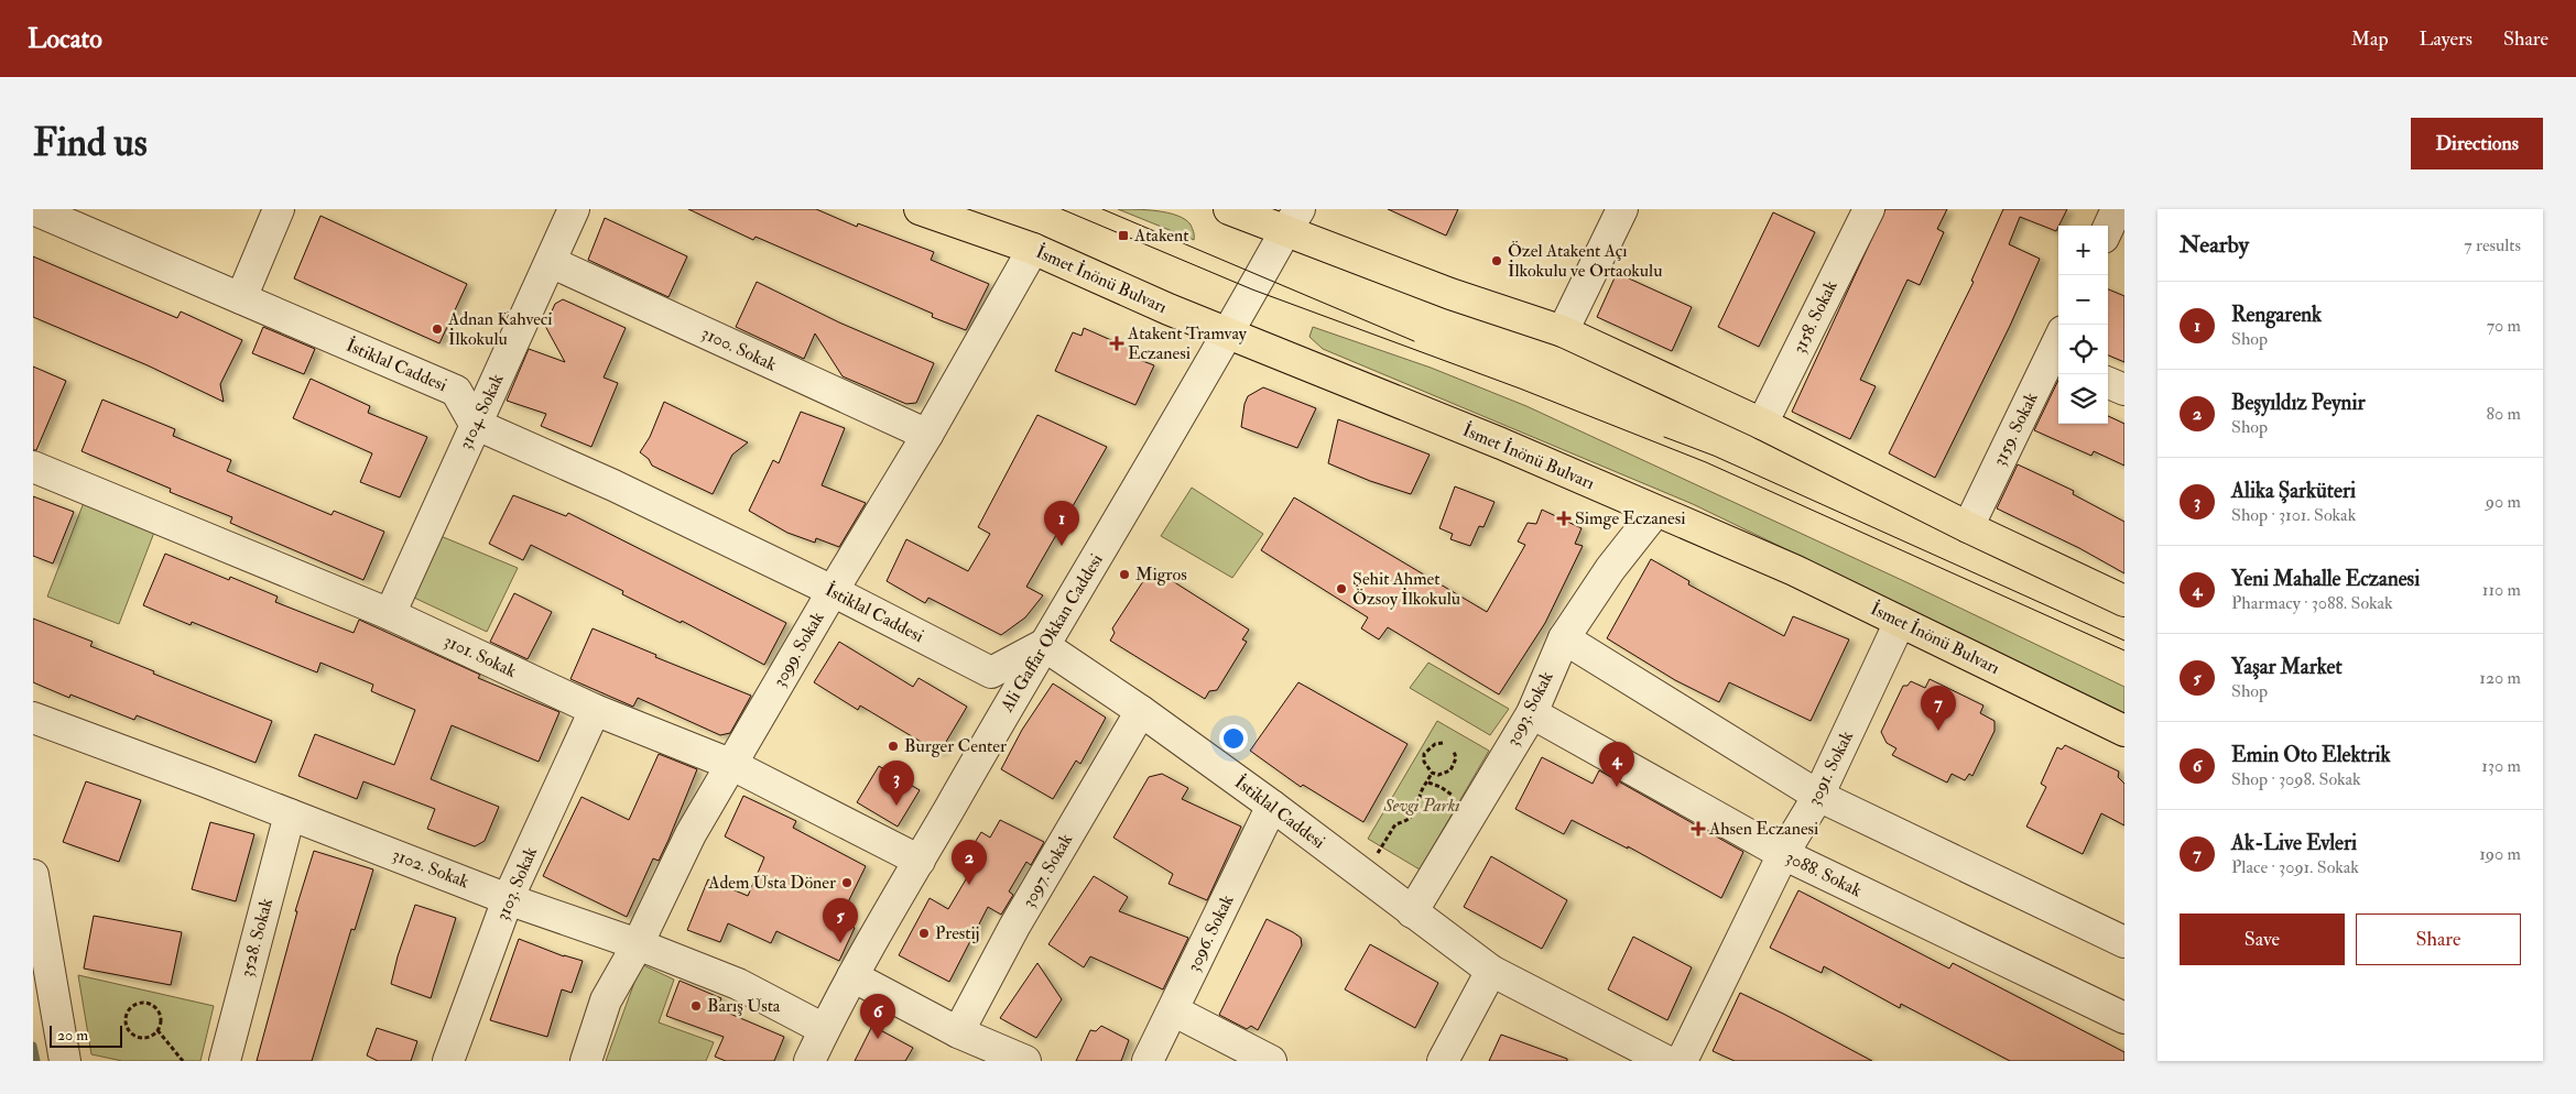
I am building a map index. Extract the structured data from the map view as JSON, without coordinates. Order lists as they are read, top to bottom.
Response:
{
  "streets": {
    "main road": ["İsmet İnönü Bulvarı"],
    "street": [
      "3158. Sokak",
      "3100. Sokak",
      "İstiklal Caddesi",
      "3104. Sokak",
      "3159. Sokak",
      "Ali Gaffar Okkan Caddesi",
      "3099. Sokak",
      "3101. Sokak",
      "3093. Sokak",
      "3091. Sokak",
      "3102. Sokak",
      "3097. Sokak",
      "3088. Sokak",
      "3103. Sokak",
      "3096. Sokak",
      "3528. Sokak"
    ]
  },
  "crossings": [
    ["İsmet İnönü Bulvarı", "Ali Gaffar Okkan Caddesi"],
    ["İsmet İnönü Bulvarı", "3099. Sokak"],
    ["İsmet İnönü Bulvarı", "3093. Sokak"],
    ["İsmet İnönü Bulvarı", "3091. Sokak"],
    ["3100. Sokak", "3104. Sokak"],
    ["3100. Sokak", "3099. Sokak"],
    ["İstiklal Caddesi", "3104. Sokak"],
    ["İstiklal Caddesi", "Ali Gaffar Okkan Caddesi"],
    ["İstiklal Caddesi", "3099. Sokak"],
    ["İstiklal Caddesi", "3093. Sokak"],
    ["İstiklal Caddesi", "3097. Sokak"],
    ["İstiklal Caddesi", "3096. Sokak"],
    ["3104. Sokak", "3101. Sokak"],
    ["Ali Gaffar Okkan Caddesi", "3101. Sokak"],
    ["Ali Gaffar Okkan Caddesi", "3102. Sokak"],
    ["3099. Sokak", "3101. Sokak"],
    ["3099. Sokak", "3102. Sokak"],
    ["3101. Sokak", "3103. Sokak"],
    ["3093. Sokak", "3088. Sokak"],
    ["3091. Sokak", "3088. Sokak"],
    ["3102. Sokak", "3103. Sokak"],
    ["3102. Sokak", "3528. Sokak"]
  ],
  "parks": ["Sevgi Parkı"],
  "places": {
    "transit": ["Atakent"],
    "other": [
      "Özel Atakent Açı İlkokulu ve Ortaokulu",
      "Adnan Kahveci İlkokulu",
      "Migros",
      "Şehit Ahmet Özsoy İlkokulu",
      "Burger Center",
      "Adem Usta Döner",
      "Prestij",
      "Barış Usta"
    ],
    "health": ["Atakent Tramvay Eczanesi", "Simge Eczanesi", "Ahsen Eczanesi"]
  },
  "scale_bar": "20 m",
  "page": {
    "header": "Locato",
    "nav": ["Map", "Layers", "Share"],
    "buttons": [
      "Directions",
      ["Save", "Share"]
    ],
    "title": "Find us",
    "heading": ["Nearby", "7 results"],
    "map_buttons": ["+", "−"],
    "list": [
      {
        "mark": "1",
        "name": "Rengarenk",
        "note": "Shop",
        "value": "70 m"
      },
      {
        "mark": "2",
        "name": "Beşyıldız Peynir",
        "note": "Shop",
        "value": "80 m"
      },
      {
        "mark": "3",
        "name": "Alika Şarküteri",
        "note": "Shop · 3101. Sokak",
        "value": "90 m"
      },
      {
        "mark": "4",
        "name": "Yeni Mahalle Eczanesi",
        "note": "Pharmacy · 3088. Sokak",
        "value": "110 m"
      },
      {
        "mark": "5",
        "name": "Yaşar Market",
        "note": "Shop",
        "value": "120 m"
      },
      {
        "mark": "6",
        "name": "Emin Oto Elektrik",
        "note": "Shop · 3098. Sokak",
        "value": "130 m"
      },
      {
        "mark": "7",
        "name": "Ak-Live Evleri",
        "note": "Place · 3091. Sokak",
        "value": "190 m"
      }
    ],
    "pins": [
      "1",
      "7",
      "4",
      "3",
      "2",
      "5",
      "6"
    ],
    "scale": "20 m"
  }
}
